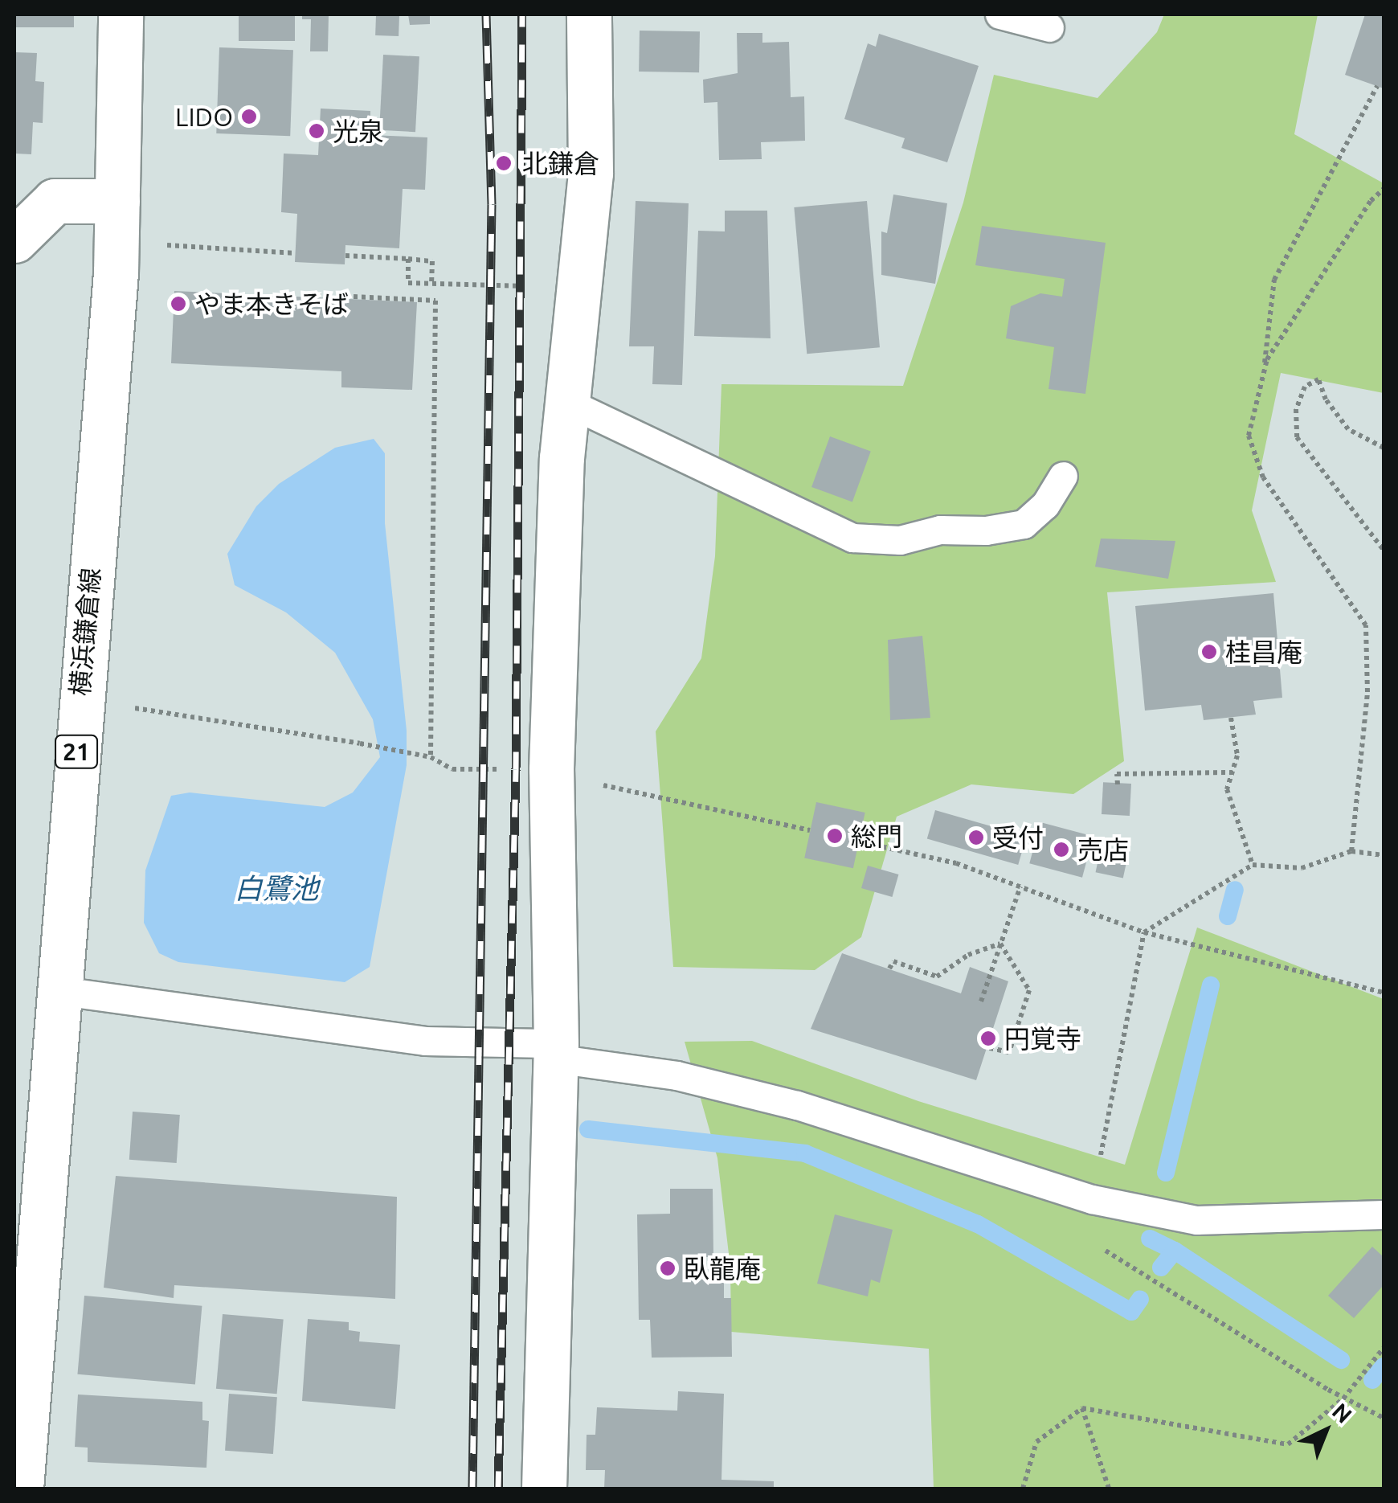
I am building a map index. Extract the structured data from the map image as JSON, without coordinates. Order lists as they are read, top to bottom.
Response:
{
  "streets": {
    "street": ["横浜鎌倉線", "21"]
  },
  "water": ["白鷺池"],
  "places": [
    "LIDO",
    "光泉",
    "北鎌倉",
    "やま本きそば",
    "桂昌庵",
    "総門",
    "受付",
    "売店",
    "円覚寺",
    "臥龍庵"
  ],
  "north": "top right"
}
